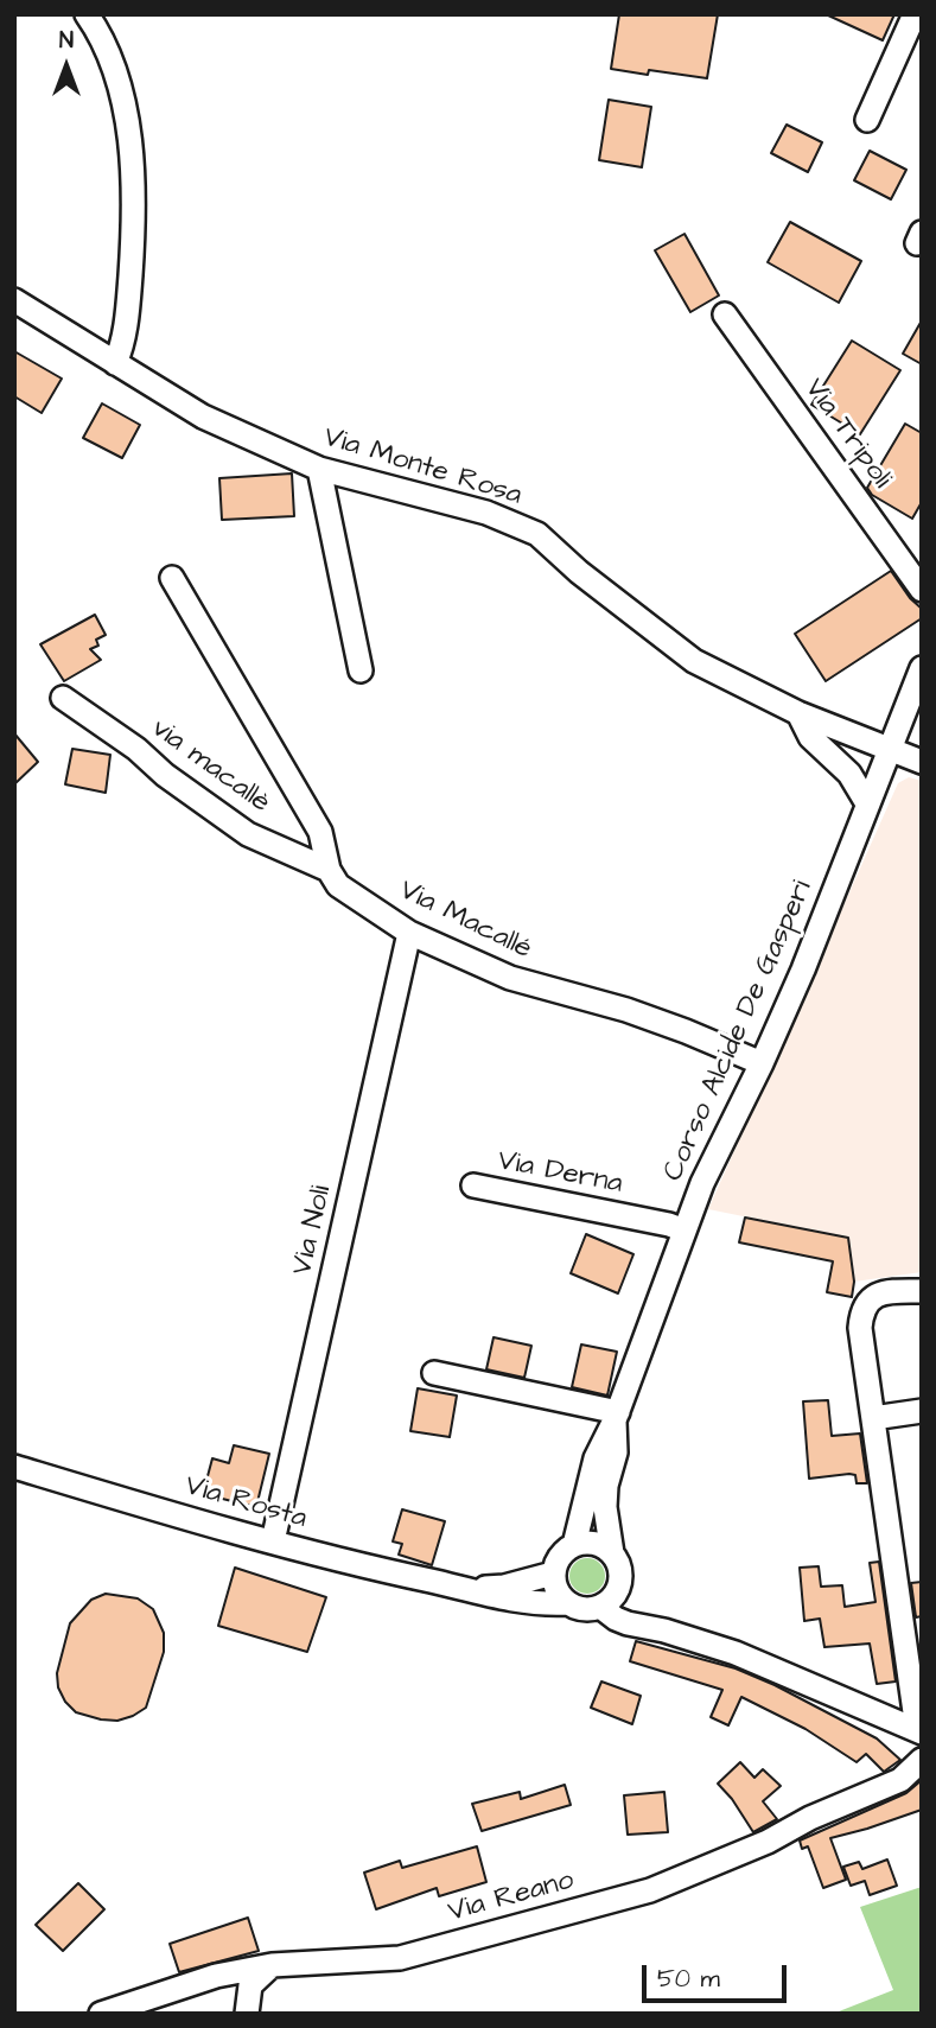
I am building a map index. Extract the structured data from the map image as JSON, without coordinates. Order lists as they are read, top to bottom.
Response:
{
  "streets": {
    "street": [
      "Via Tripoli",
      "Via Monte Rosa",
      "via macallè",
      "Via Macallé",
      "Corso Alcide De Gasperi",
      "Via Derna",
      "Via Noli",
      "Via Rosta",
      "Via Reano"
    ]
  },
  "crossings": [
    ["Via Monte Rosa", "Corso Alcide De Gasperi"],
    ["via macallè", "Via Macallé"],
    ["Via Macallé", "Corso Alcide De Gasperi"],
    ["Via Macallé", "Via Noli"],
    ["Corso Alcide De Gasperi", "Via Derna"],
    ["Corso Alcide De Gasperi", "Via Rosta"],
    ["Via Noli", "Via Rosta"]
  ],
  "scale_bar": "50 m",
  "north": "top"
}
